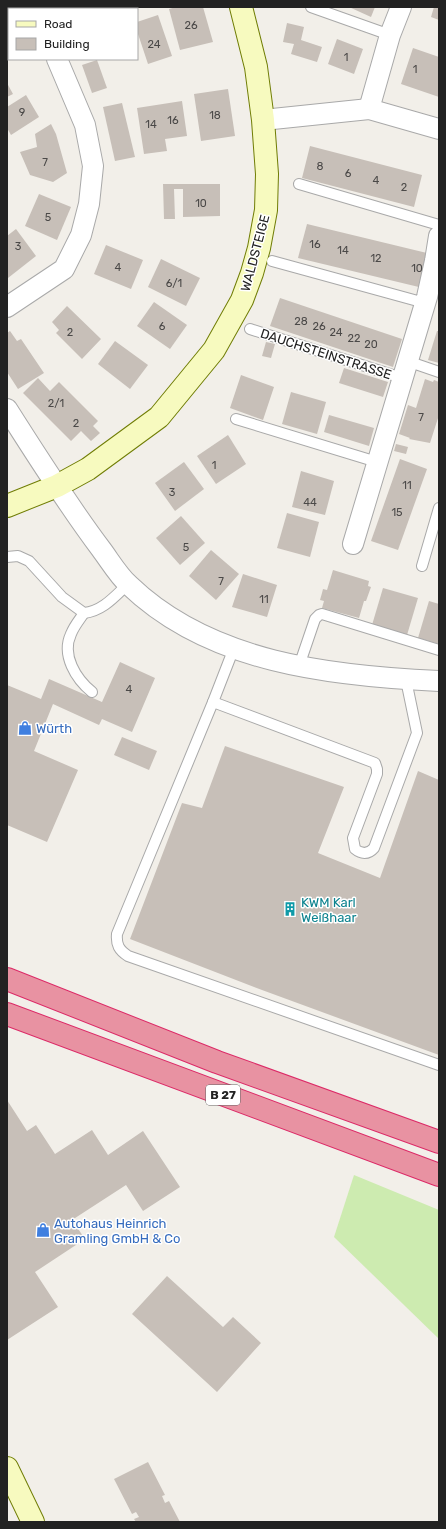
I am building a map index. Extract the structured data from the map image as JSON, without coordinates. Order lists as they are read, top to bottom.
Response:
{
  "streets": {
    "highway": ["B 27"],
    "street": ["WALDSTEIGE", "DAUCHSTEINSTRASSE"]
  },
  "places": {
    "shop": ["Würth", "Autohaus Heinrich Gramling GmbH & Co"],
    "building": ["KWM Karl Weißhaar"]
  },
  "house_numbers": [
    "26",
    "24",
    "1",
    "1",
    "9",
    "18",
    "16",
    "14",
    "7",
    "8",
    "6",
    "4",
    "2",
    "10",
    "5",
    "16",
    "3",
    "14",
    "12",
    "4",
    "10",
    "6/1",
    "28",
    "6",
    "26",
    "2",
    "24",
    "22",
    "20",
    "2/1",
    "7",
    "2",
    "1",
    "11",
    "3",
    "44",
    "15",
    "5",
    "7",
    "11",
    "4"
  ],
  "legend": ["Road", "Building"]
}
